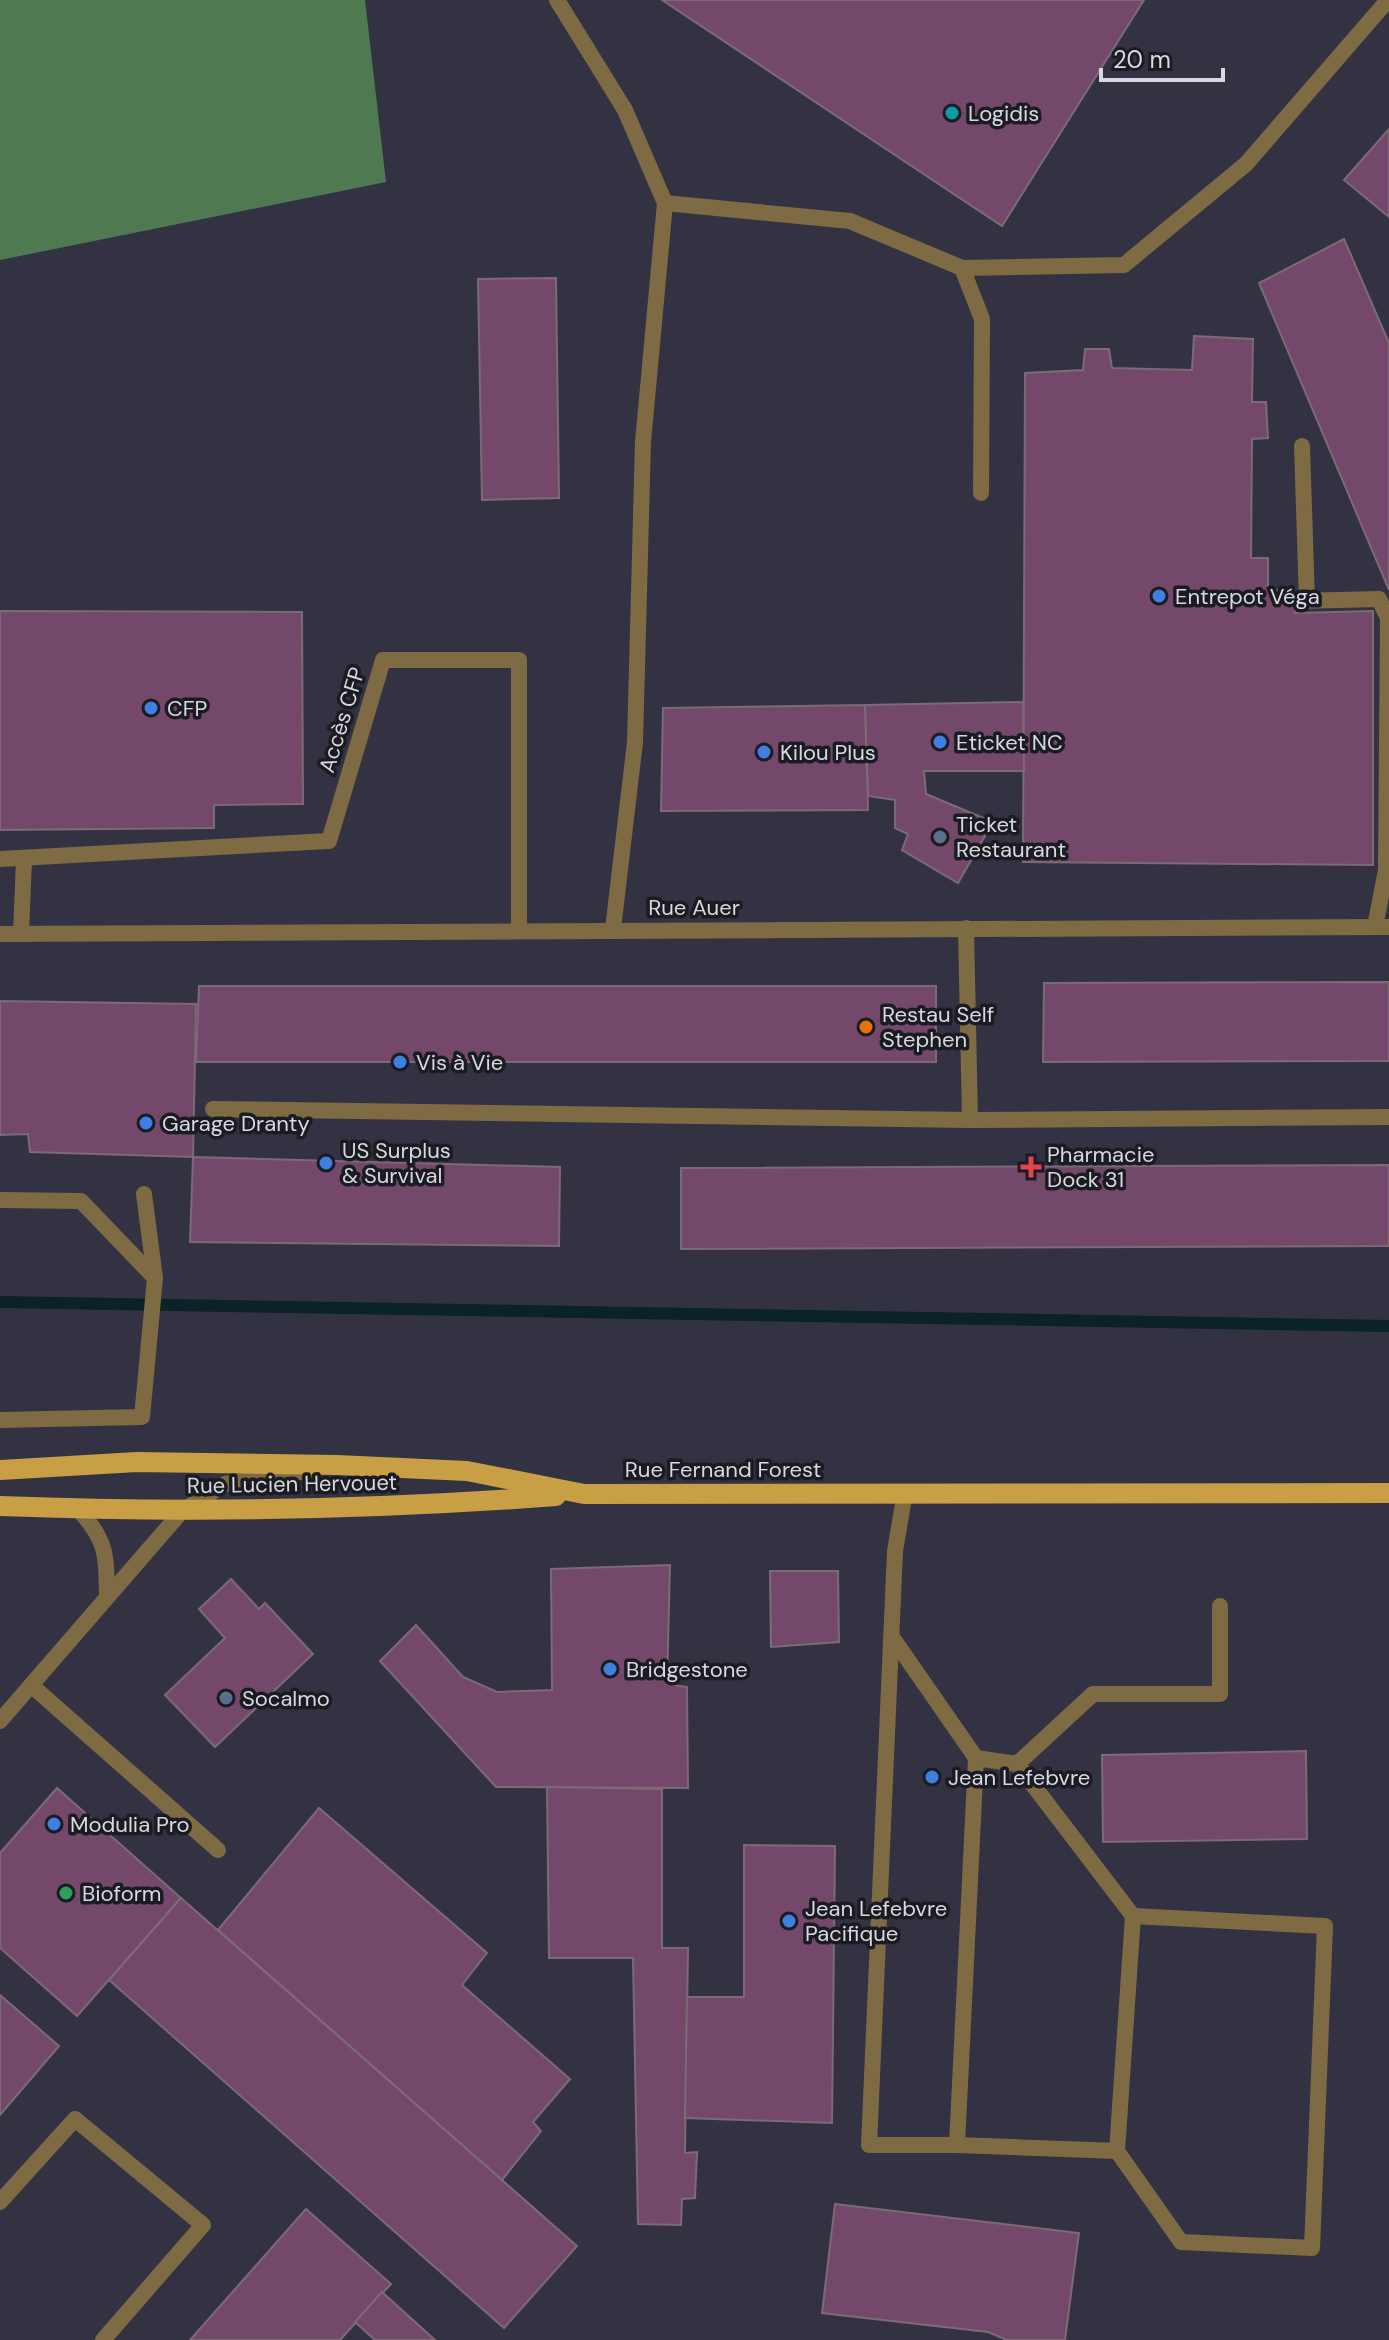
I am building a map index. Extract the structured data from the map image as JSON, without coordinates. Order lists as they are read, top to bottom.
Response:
{
  "streets": {
    "main road": ["Rue Fernand Forest", "Rue Lucien Hervouet"],
    "street": ["Accès CFP", "Rue Auer"]
  },
  "crossings": [
    ["Accès CFP", "Rue Auer"],
    ["Rue Fernand Forest", "Rue Lucien Hervouet"]
  ],
  "places": {
    "other": [
      "Logidis",
      "Entrepot Véga",
      "CFP",
      "Eticket NC",
      "Kilou Plus",
      "Ticket Restaurant",
      "Restau Self Stephen",
      "Vis à Vie",
      "Garage Dranty",
      "US Surplus & Survival",
      "Bridgestone",
      "Socalmo",
      "Jean Lefebvre",
      "Modulia Pro",
      "Bioform",
      "Jean Lefebvre Pacifique"
    ],
    "health": ["Pharmacie Dock 31"]
  },
  "scale_bar": "20 m"
}
